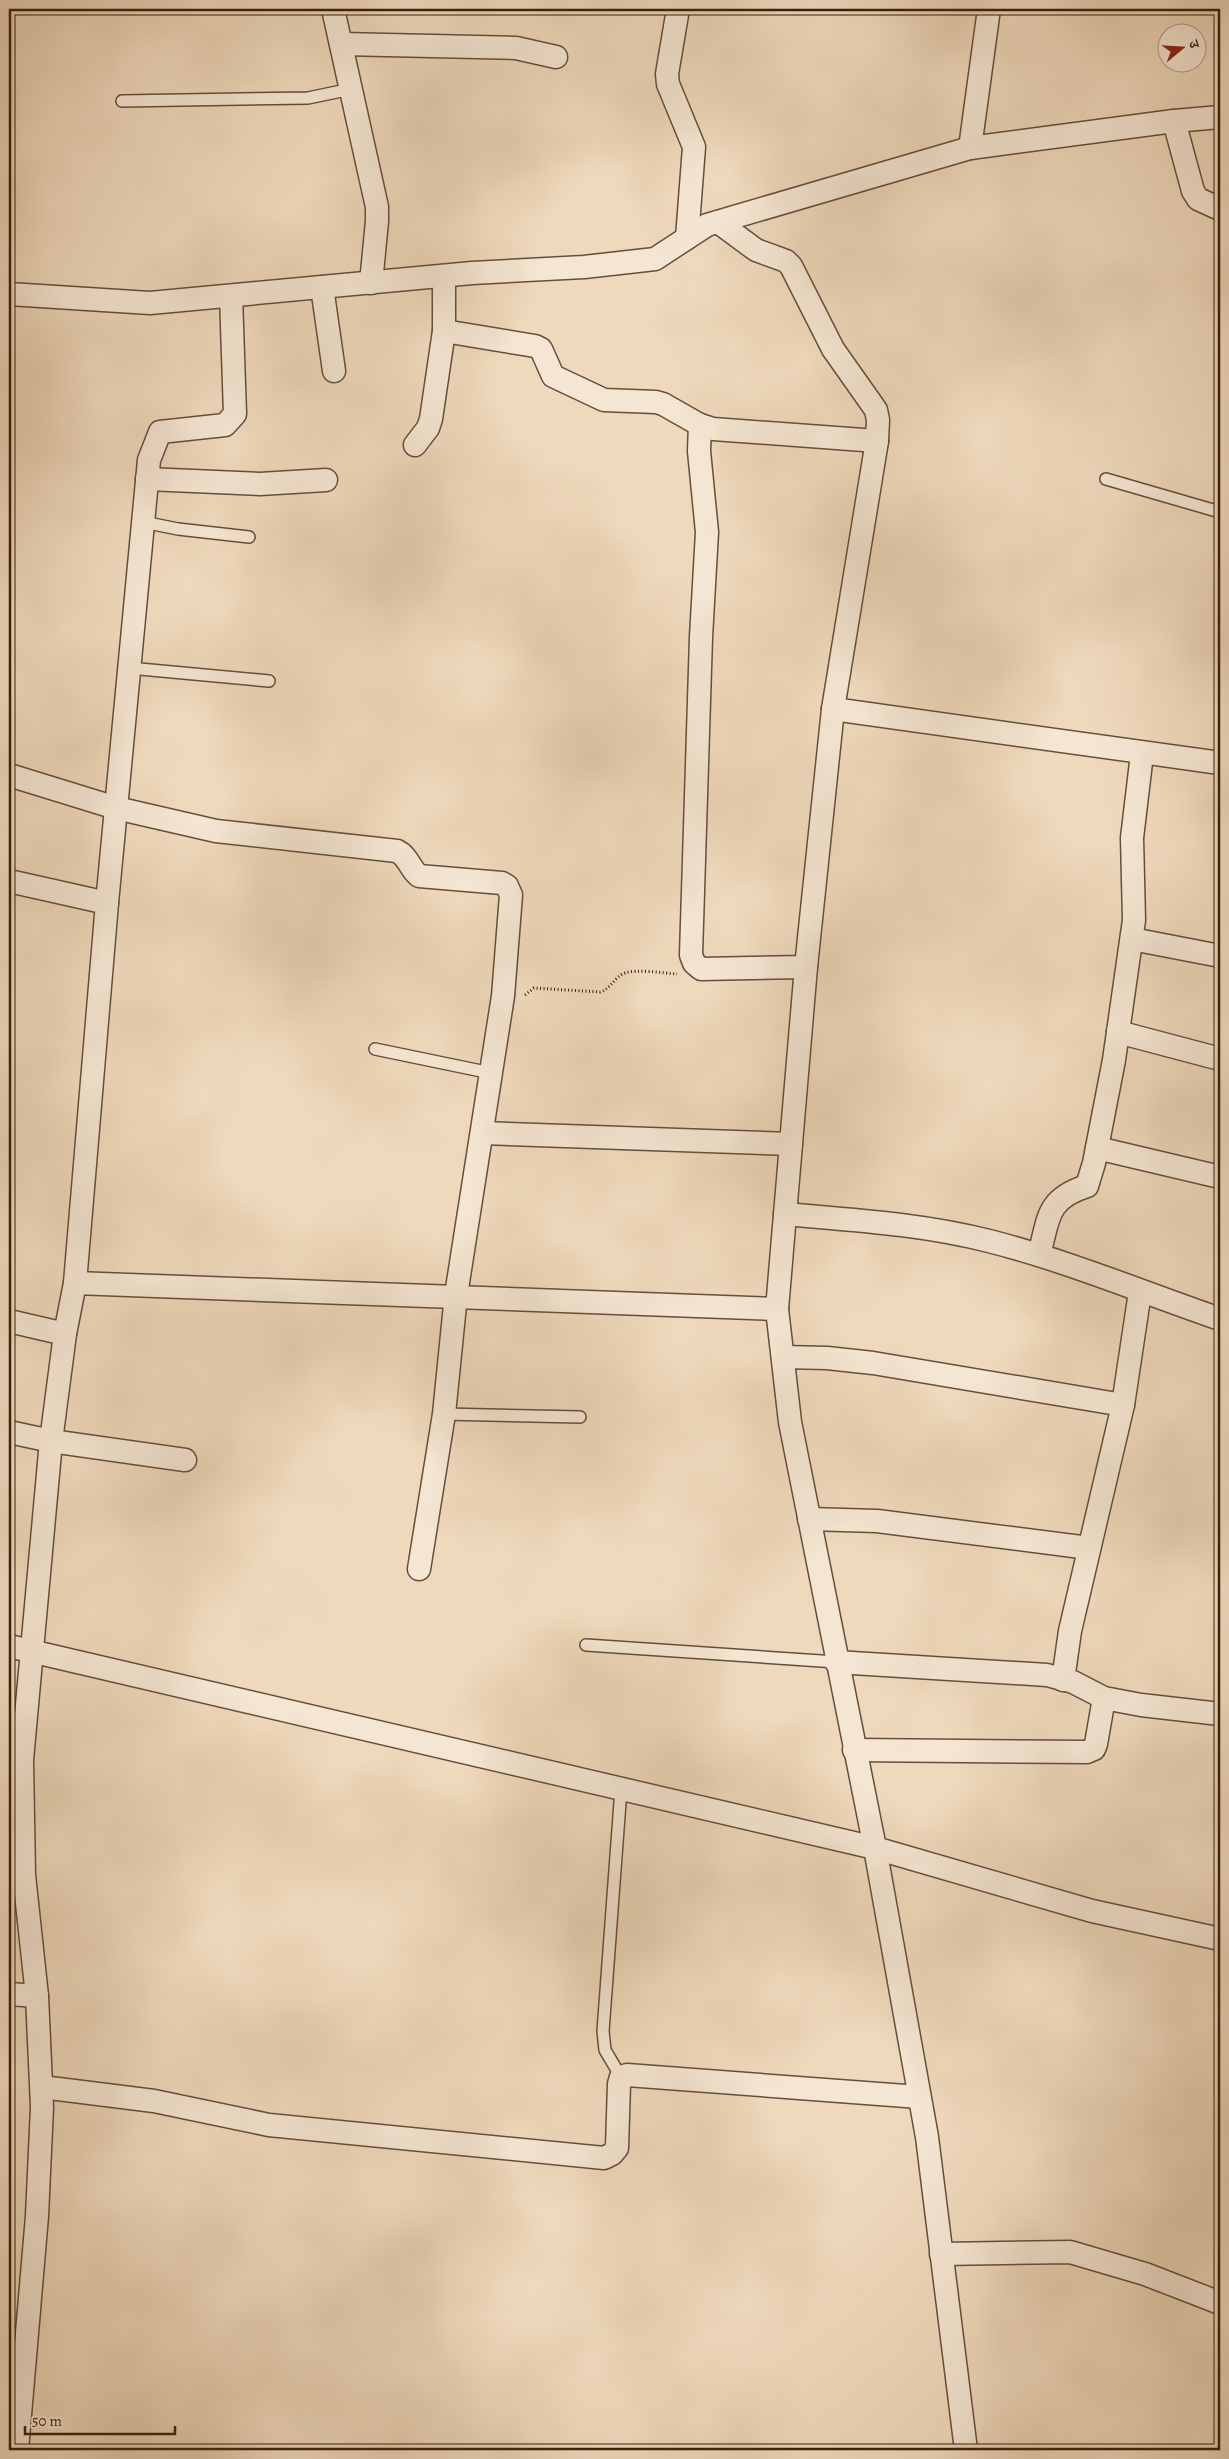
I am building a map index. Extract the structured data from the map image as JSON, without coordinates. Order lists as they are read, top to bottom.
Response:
{
  "scale_bar": "50 m",
  "north": "right"
}
